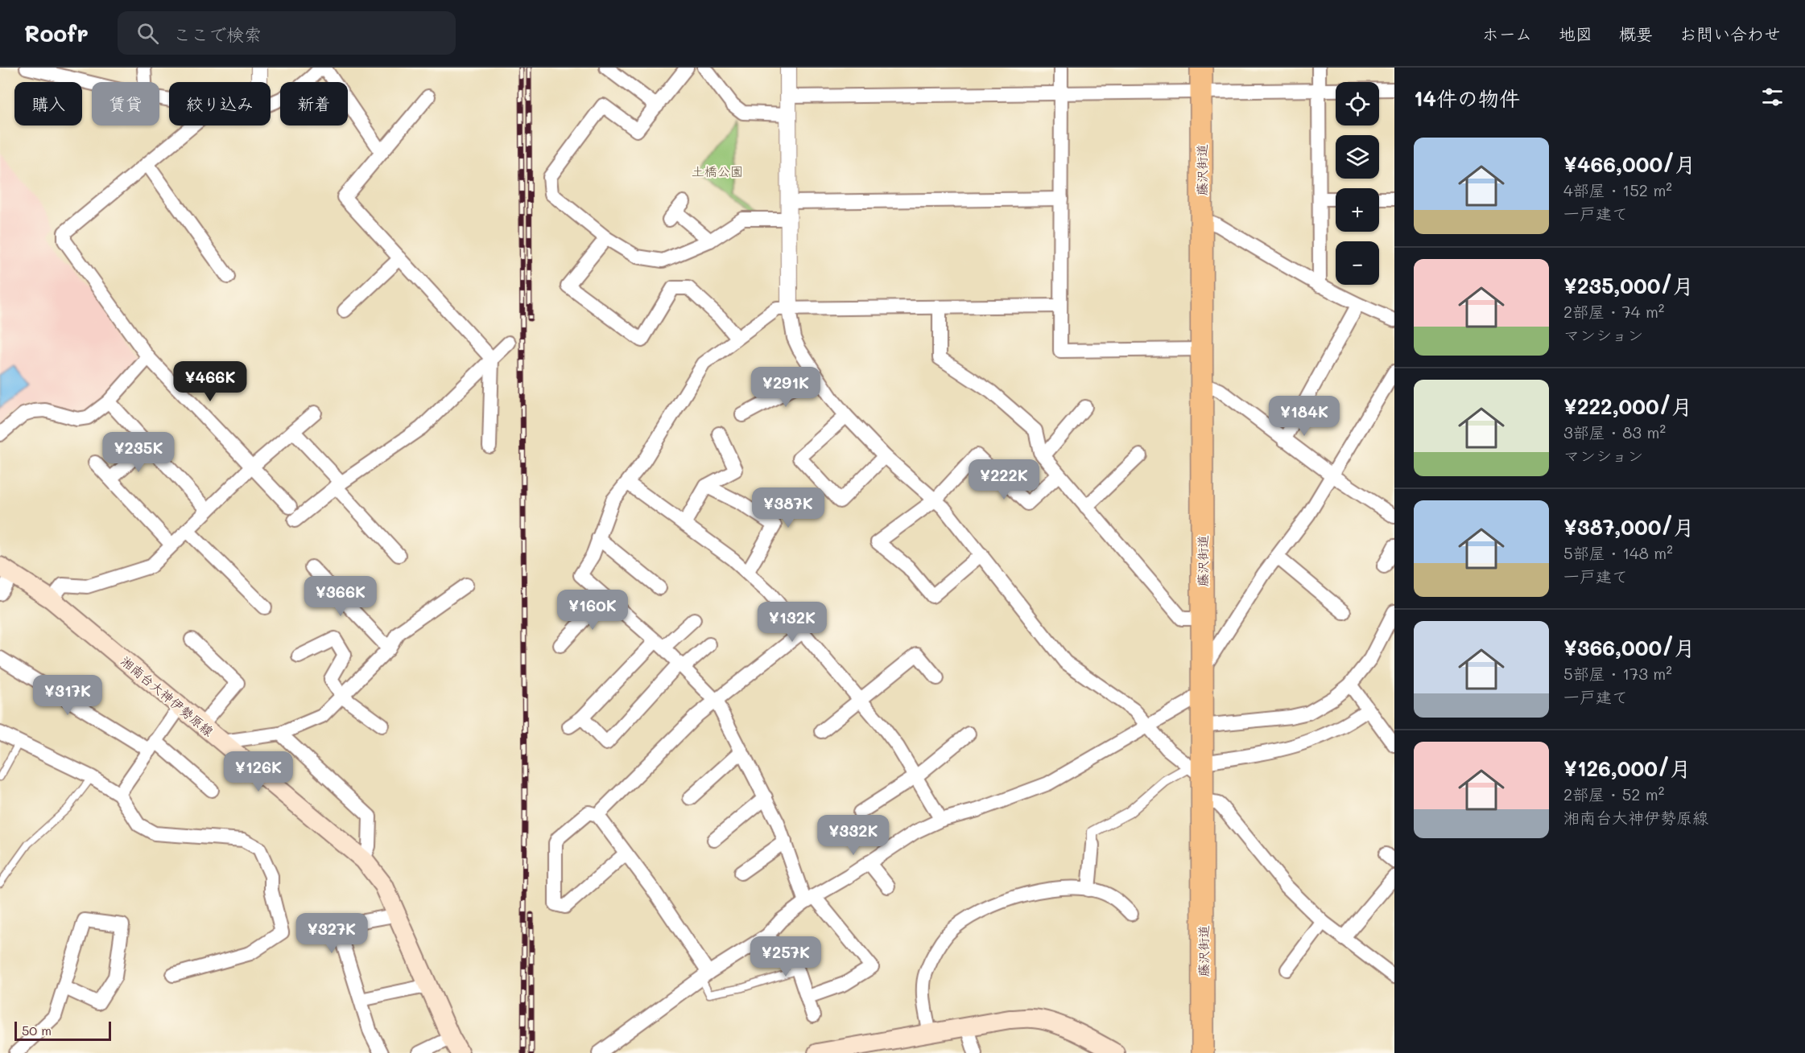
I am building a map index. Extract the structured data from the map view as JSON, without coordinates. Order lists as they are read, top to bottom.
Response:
{
  "streets": {
    "highway": ["藤沢街道"],
    "main road": ["湘南台大神伊勢原線"]
  },
  "parks": ["土橋公園"],
  "scale_bar": "50 m",
  "page": {
    "header": "Roofr",
    "search": "ここで検索",
    "nav": [
      "ホーム",
      "地図",
      "概要",
      "お問い合わせ"
    ],
    "heading": "14件の物件",
    "map_buttons": ["+", "−"],
    "chip": [
      "購入",
      "賃貸",
      "絞り込み",
      "新着"
    ],
    "list": [
      {
        "name": "¥466,000/月",
        "note": "4部屋 · 152 m² · 一戸建て"
      },
      {
        "name": "¥235,000/月",
        "note": "2部屋 · 74 m² · マンション"
      },
      {
        "name": "¥222,000/月",
        "note": "3部屋 · 83 m² · マンション"
      },
      {
        "name": "¥387,000/月",
        "note": "5部屋 · 148 m² · 一戸建て"
      },
      {
        "name": "¥366,000/月",
        "note": "5部屋 · 173 m² · 一戸建て"
      },
      {
        "name": "¥126,000/月",
        "note": "2部屋 · 52 m² · 湘南台大神伊勢原線"
      }
    ],
    "price": [
      "¥466K",
      "¥291K",
      "¥184K",
      "¥235K",
      "¥222K",
      "¥387K",
      "¥366K",
      "¥160K",
      "¥132K",
      "¥317K",
      "¥126K",
      "¥332K",
      "¥327K",
      "¥257K"
    ],
    "scale": "50 m"
  }
}
